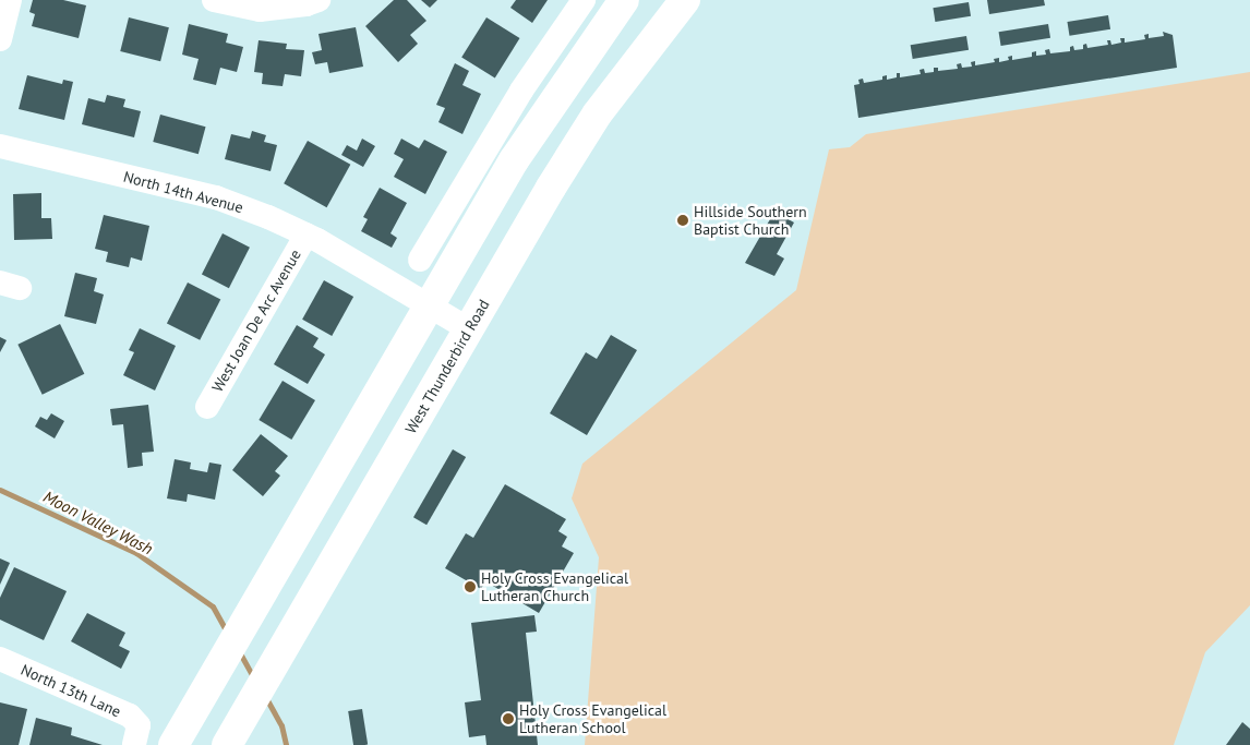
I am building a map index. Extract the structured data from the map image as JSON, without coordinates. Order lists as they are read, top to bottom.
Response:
{
  "streets": {
    "main road": ["West Thunderbird Road"],
    "street": ["North 14th Avenue", "West Joan De Arc Avenue", "North 13th Lane"]
  },
  "crossings": [
    ["North 14th Avenue", "West Joan De Arc Avenue"],
    ["North 14th Avenue", "West Thunderbird Road"]
  ],
  "water": ["Moon Valley Wash"],
  "places": ["Hillside Southern Baptist Church", "Holy Cross Evangelical Lutheran Church", "Holy Cross Evangelical Lutheran School"]
}
